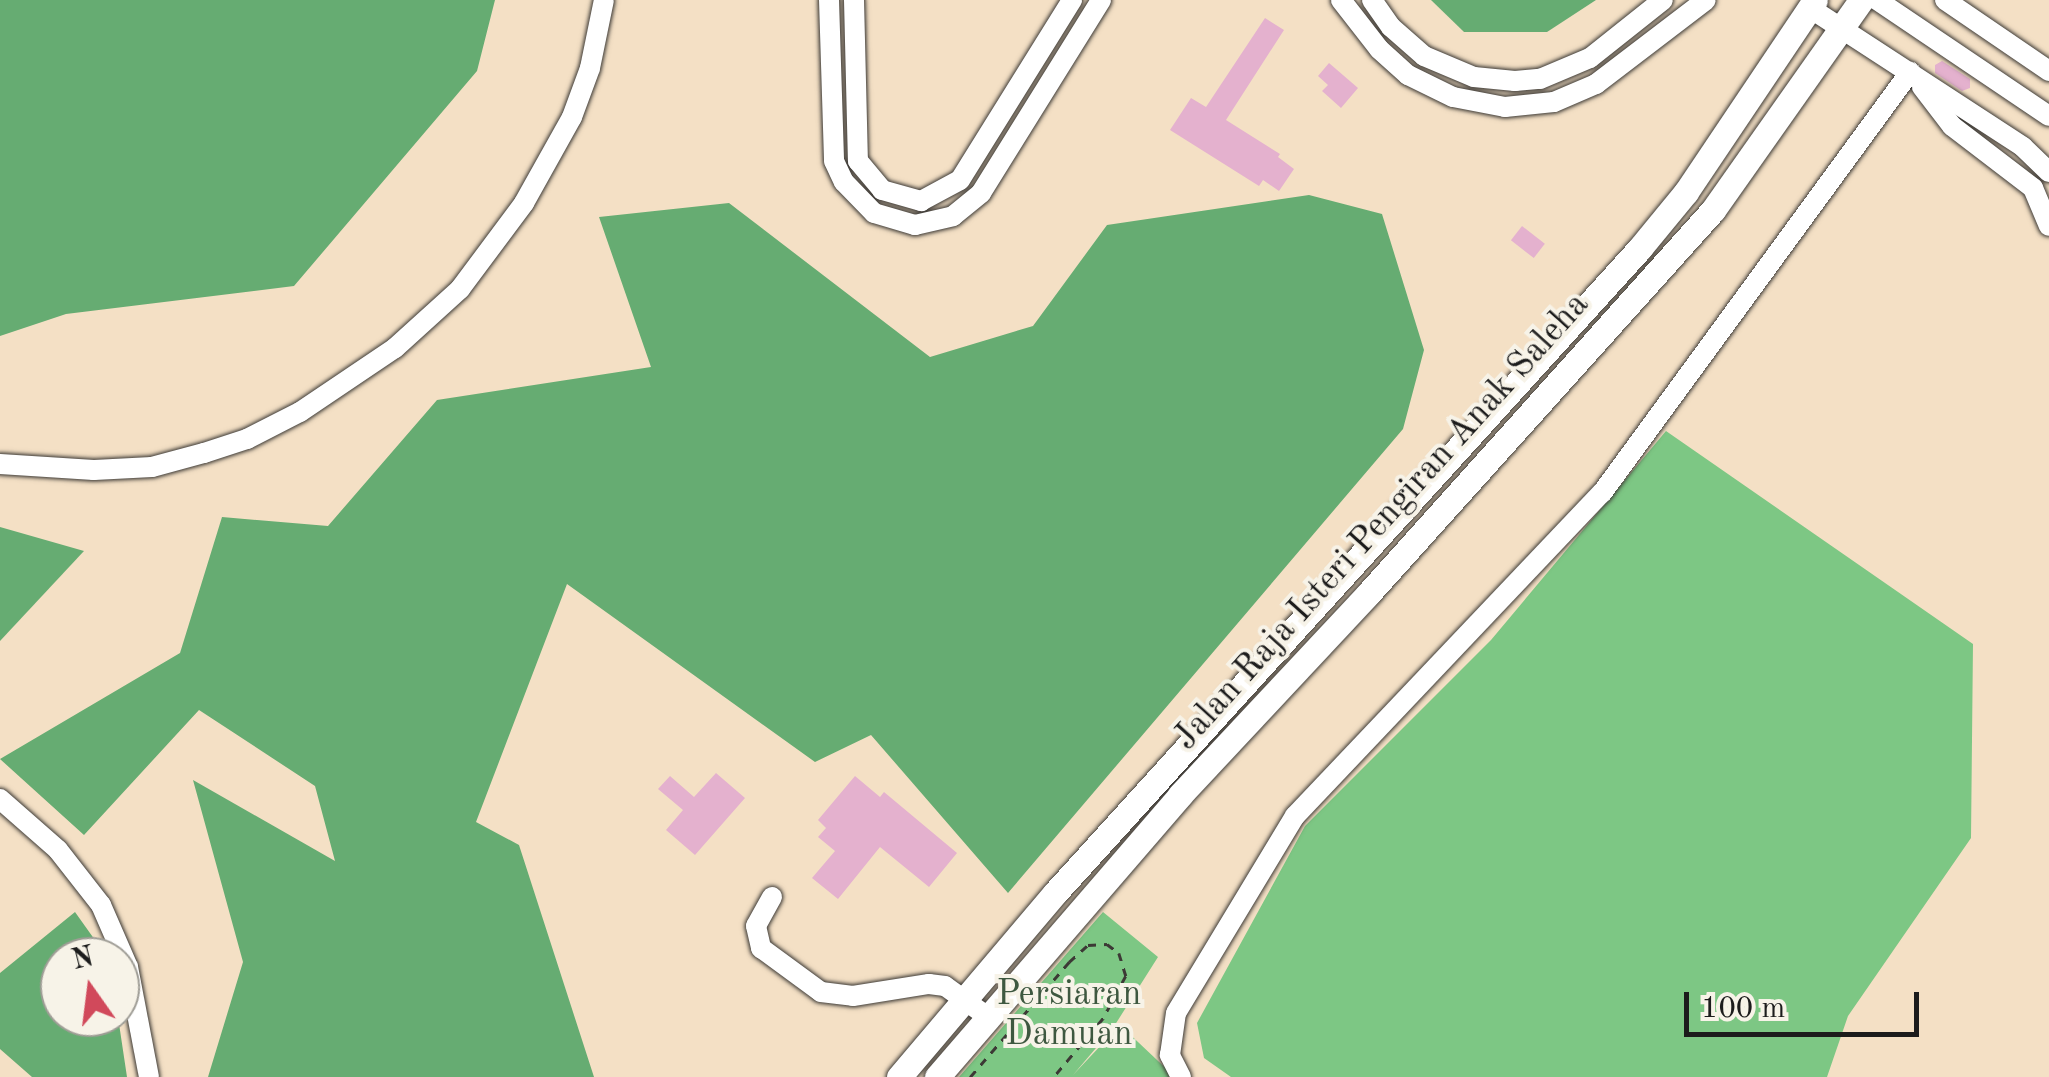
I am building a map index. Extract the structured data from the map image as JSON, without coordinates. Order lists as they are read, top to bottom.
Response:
{
  "streets": {
    "main road": ["Jalan Raja Isteri Pengiran Anak Saleha"]
  },
  "parks": ["Persiaran Damuan"],
  "scale_bar": "100 m",
  "north": "top"
}
